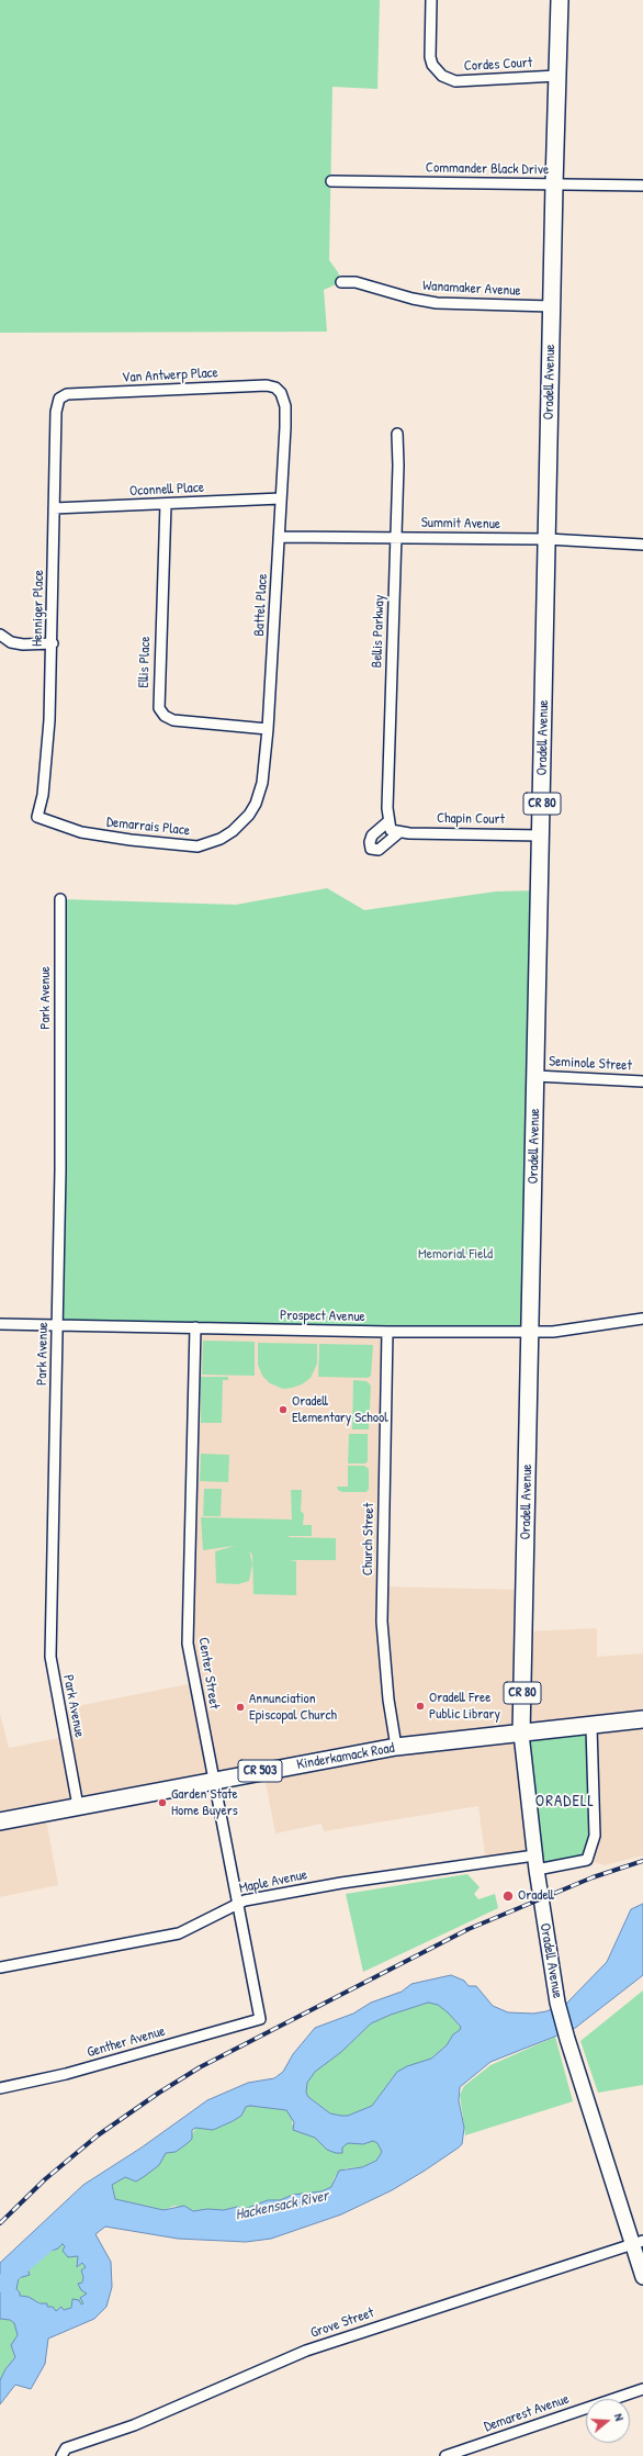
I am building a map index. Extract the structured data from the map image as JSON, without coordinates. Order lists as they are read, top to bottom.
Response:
{
  "streets": {
    "main road": [
      "Oradell Avenue",
      "CR 80",
      "Kinderkamack Road",
      "CR 503"
    ],
    "street": [
      "Cordes Court",
      "Commander Black Drive",
      "Wanamaker Avenue",
      "Van Antwerp Place",
      "Oconnell Place",
      "Summit Avenue",
      "Battel Place",
      "Henniger Place",
      "Bellis Parkway",
      "Ellis Place",
      "Chapin Court",
      "Demarrais Place",
      "Park Avenue",
      "Seminole Street",
      "Prospect Avenue",
      "Church Street",
      "Center Street",
      "Maple Avenue",
      "Genther Avenue",
      "Grove Street",
      "Demarest Avenue"
    ]
  },
  "crossings": [
    ["Cordes Court", "Oradell Avenue"],
    ["Commander Black Drive", "Oradell Avenue"],
    ["Wanamaker Avenue", "Oradell Avenue"],
    ["Van Antwerp Place", "Battel Place"],
    ["Van Antwerp Place", "Henniger Place"],
    ["Oradell Avenue", "Summit Avenue"],
    ["Oradell Avenue", "Chapin Court"],
    ["Oradell Avenue", "Seminole Street"],
    ["Oradell Avenue", "Prospect Avenue"],
    ["Oradell Avenue", "Kinderkamack Road"],
    ["Oradell Avenue", "Maple Avenue"],
    ["Oradell Avenue", "Grove Street"],
    ["Oconnell Place", "Battel Place"],
    ["Oconnell Place", "Henniger Place"],
    ["Oconnell Place", "Ellis Place"],
    ["Summit Avenue", "Battel Place"],
    ["Summit Avenue", "Bellis Parkway"],
    ["Battel Place", "Ellis Place"],
    ["Battel Place", "Demarrais Place"],
    ["Henniger Place", "Demarrais Place"],
    ["Bellis Parkway", "Chapin Court"],
    ["Park Avenue", "Prospect Avenue"],
    ["Park Avenue", "Kinderkamack Road"],
    ["Prospect Avenue", "Church Street"],
    ["Prospect Avenue", "Center Street"],
    ["Church Street", "Kinderkamack Road"],
    ["Center Street", "Kinderkamack Road"],
    ["Center Street", "Maple Avenue"],
    ["Center Street", "Genther Avenue"],
    ["Kinderkamack Road", "Maple Avenue"]
  ],
  "districts": ["ORADELL"],
  "water": ["Hackensack River"],
  "parks": ["Memorial Field"],
  "places": [
    "Oradell Elementary School",
    "Oradell Free Public Library",
    "Annunciation Episcopal Church",
    "Garden State Home Buyers",
    "Oradell"
  ],
  "north": "right"
}
